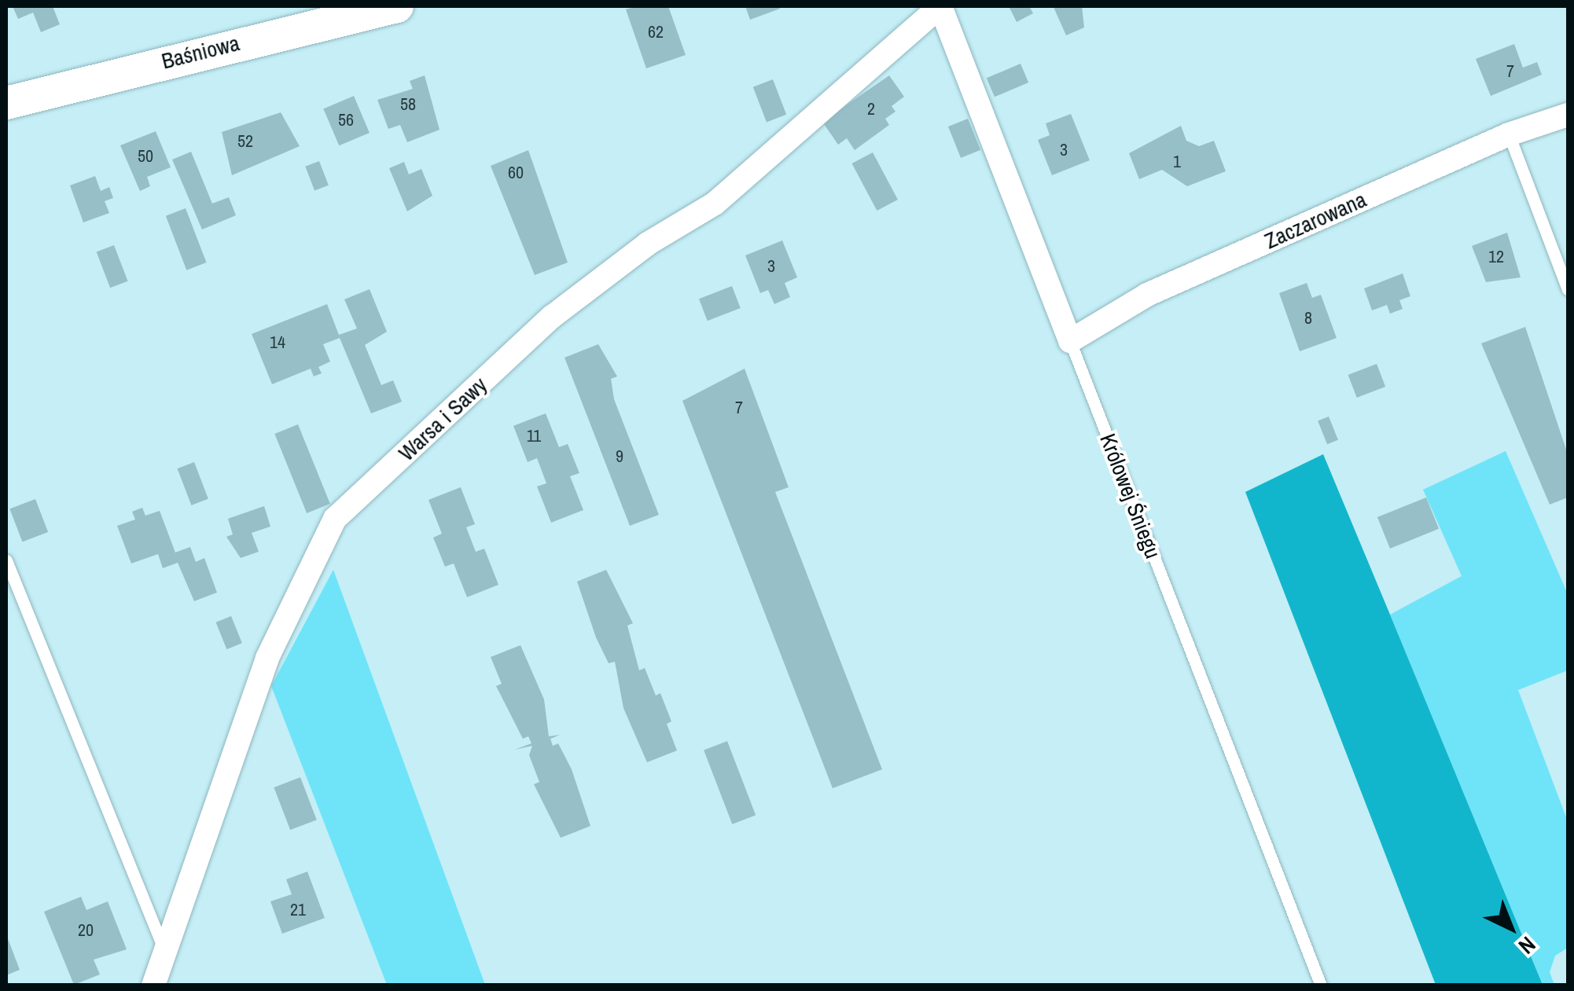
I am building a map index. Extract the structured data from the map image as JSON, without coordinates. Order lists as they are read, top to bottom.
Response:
{
  "streets": {
    "main road": ["Baśniowa"],
    "street": ["Zaczarowana", "Warsa i Sawy", "Królowej Śniegu"]
  },
  "crossings": [
    ["Zaczarowana", "Królowej Śniegu"],
    ["Warsa i Sawy", "Królowej Śniegu"]
  ],
  "house_numbers": [
    "62",
    "7",
    "58",
    "2",
    "56",
    "52",
    "3",
    "50",
    "1",
    "60",
    "12",
    "3",
    "8",
    "14",
    "7",
    "11",
    "9",
    "21",
    "20"
  ],
  "north": "bottom right"
}
